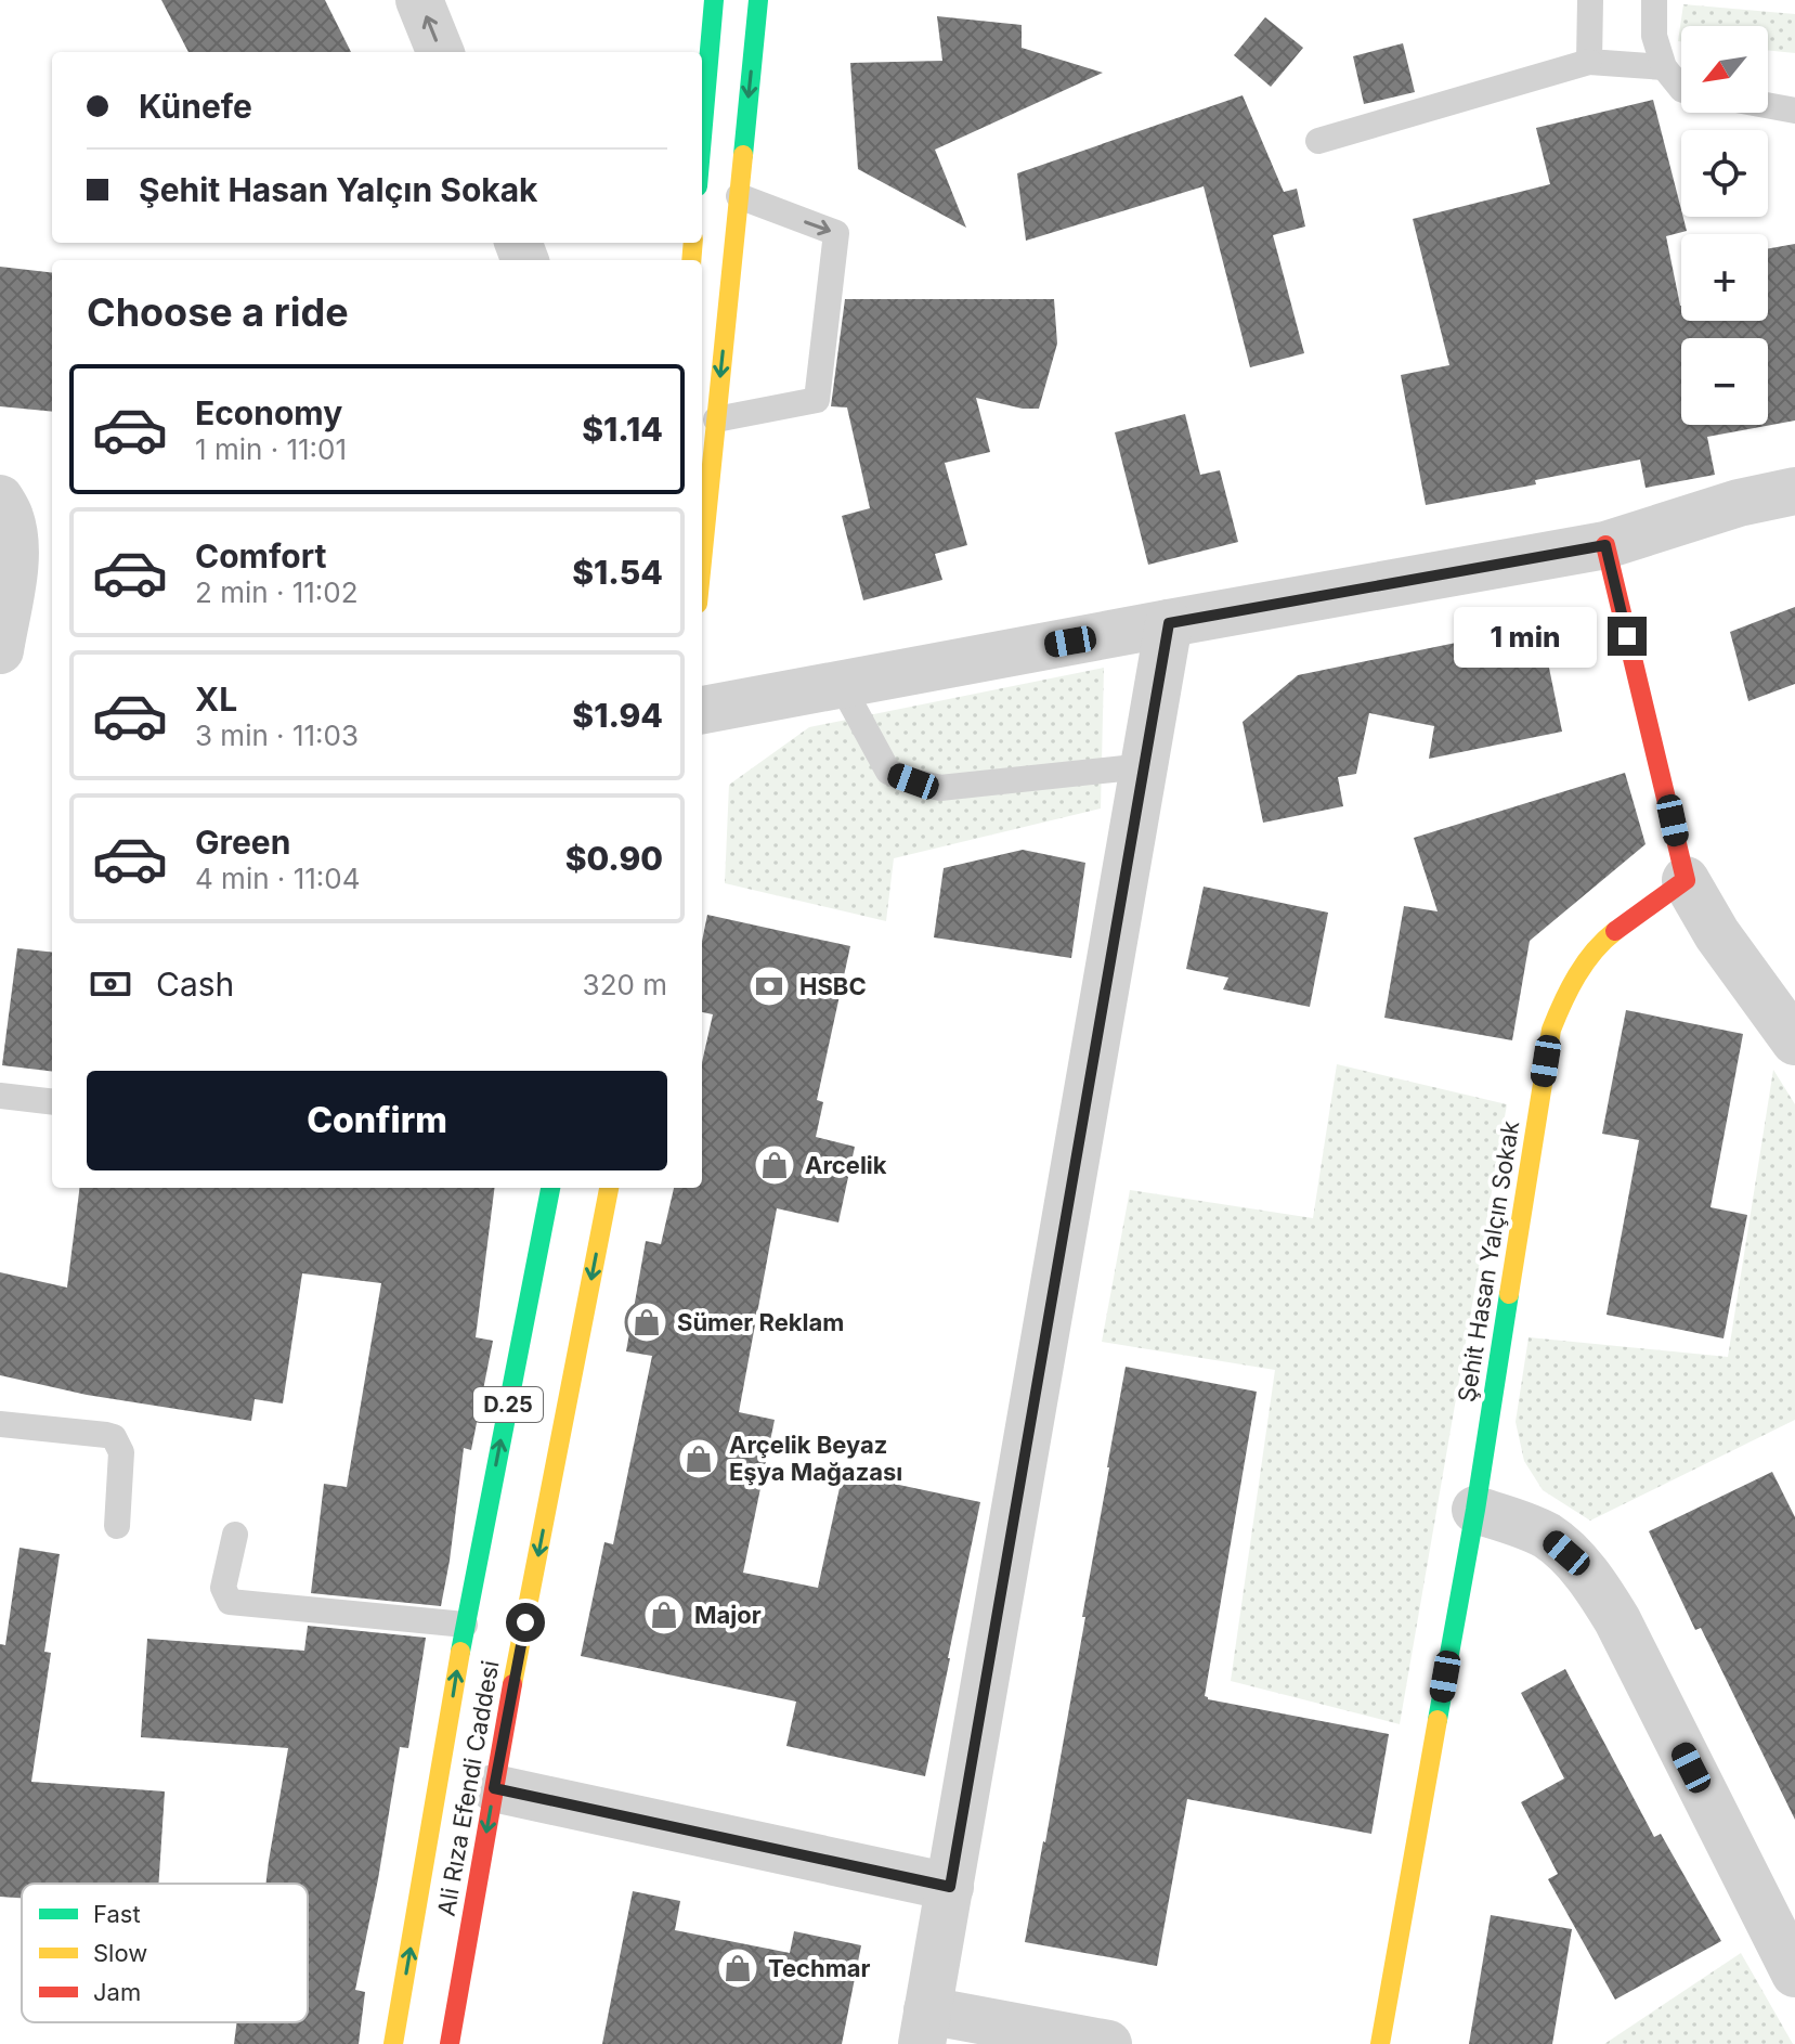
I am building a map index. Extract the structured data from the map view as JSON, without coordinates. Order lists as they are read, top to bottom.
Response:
{
  "streets": {
    "main road": ["Şehit Hasan Yalçın Sokak", "D.25", "Ali Rıza Efendi Caddesi"]
  },
  "places": {
    "bank": ["HSBC"],
    "shop": [
      "Arcelik",
      "Sümer Reklam",
      "Arçelik Beyaz Eşya Mağazası",
      "Major",
      "Techmar"
    ]
  },
  "legend": ["Fast", "Slow", "Jam"],
  "north": "bottom left",
  "page": {
    "map_buttons": ["+", "−"],
    "banner": ["Künefe", "Şehit Hasan Yalçın Sokak"],
    "heading": "Choose a ride",
    "list": [
      {
        "name": "Economy",
        "note": "1 min · 11:01",
        "value": "$1.14"
      },
      {
        "name": "Comfort",
        "note": "2 min · 11:02",
        "value": "$1.54"
      },
      {
        "name": "XL",
        "note": "3 min · 11:03",
        "value": "$1.94"
      },
      {
        "name": "Green",
        "note": "4 min · 11:04",
        "value": "$0.90"
      }
    ],
    "bubble": "1 min",
    "pay": ["Cash", "320 m"],
    "buttons": "Confirm"
  }
}
